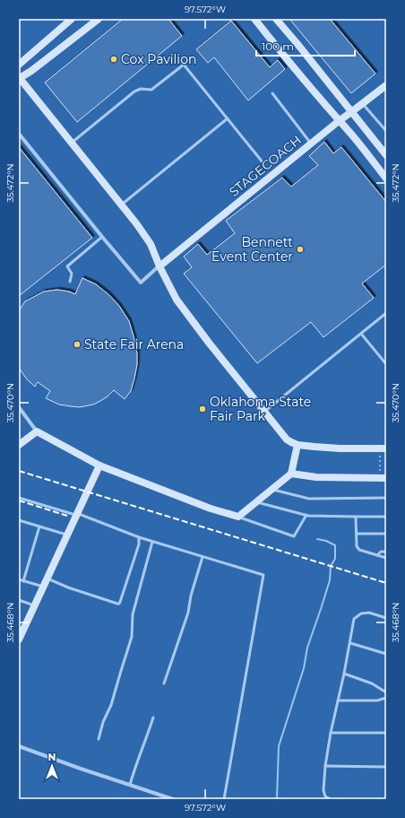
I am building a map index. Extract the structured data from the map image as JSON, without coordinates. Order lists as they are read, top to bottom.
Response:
{
  "streets": {
    "street": ["STAGECOACH"]
  },
  "places": [
    "Cox Pavilion",
    "Bennett Event Center",
    "State Fair Arena",
    "Oklahoma State Fair Park"
  ],
  "scale_bar": "100 m",
  "north": "top",
  "coordinates": [
    "97.572°W",
    "35.472°N",
    "35.470°N",
    "35.468°N"
  ]
}
